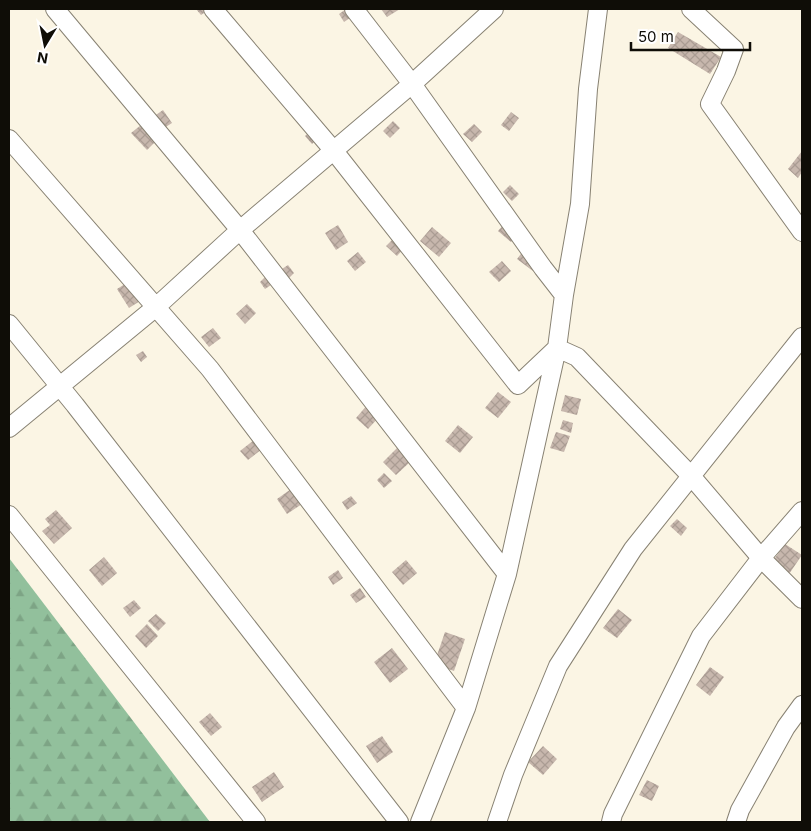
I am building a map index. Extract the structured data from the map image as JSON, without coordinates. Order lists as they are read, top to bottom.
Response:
{
  "scale_bar": "50 m",
  "north": "bottom"
}
